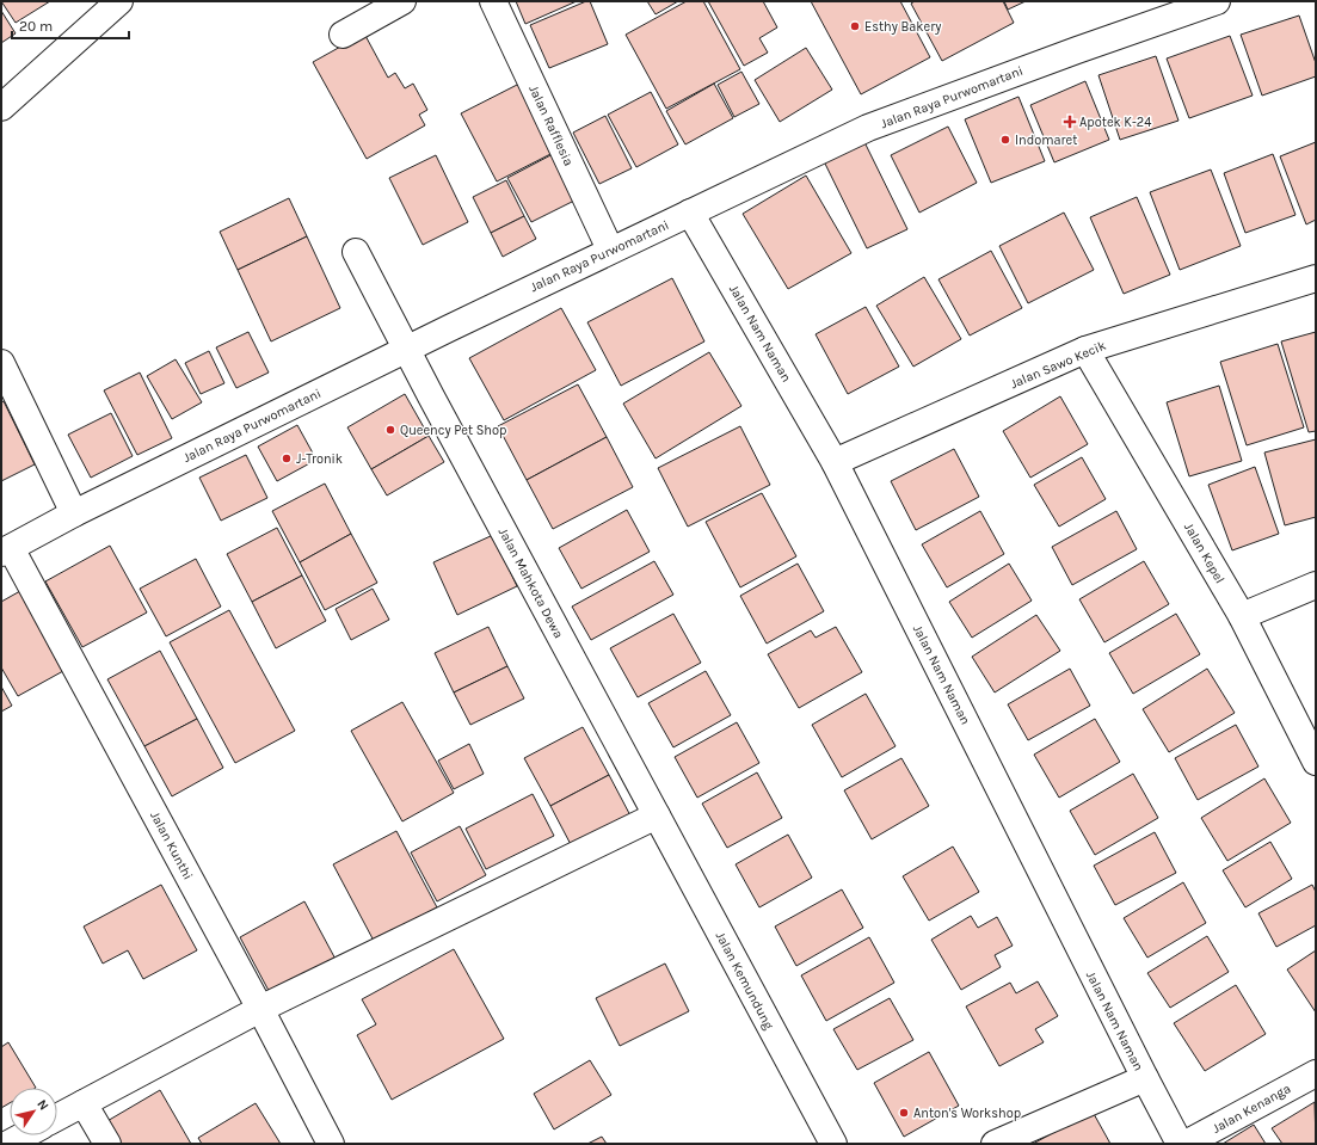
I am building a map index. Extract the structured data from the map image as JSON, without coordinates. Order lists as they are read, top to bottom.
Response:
{
  "streets": {
    "street": [
      "Jalan Raya Purwomartani",
      "Jalan Rafflesia",
      "Jalan Nam Naman",
      "Jalan Sawo Kecik",
      "Jalan Kepel",
      "Jalan Mahkota Dewa",
      "Jalan Kunthi",
      "Jalan Kemundung",
      "Jalan Kenanga"
    ]
  },
  "crossings": [
    ["Jalan Raya Purwomartani", "Jalan Rafflesia"],
    ["Jalan Raya Purwomartani", "Jalan Nam Naman"],
    ["Jalan Raya Purwomartani", "Jalan Mahkota Dewa"],
    ["Jalan Raya Purwomartani", "Jalan Kunthi"],
    ["Jalan Nam Naman", "Jalan Sawo Kecik"],
    ["Jalan Sawo Kecik", "Jalan Kepel"],
    ["Jalan Mahkota Dewa", "Jalan Kemundung"]
  ],
  "places": {
    "other": [
      "Esthy Bakery",
      "Indomaret",
      "Queency Pet Shop",
      "J-Tronik",
      "Anton's Workshop"
    ],
    "health": ["Apotek K-24"]
  },
  "scale_bar": "20 m",
  "north": "top right"
}
